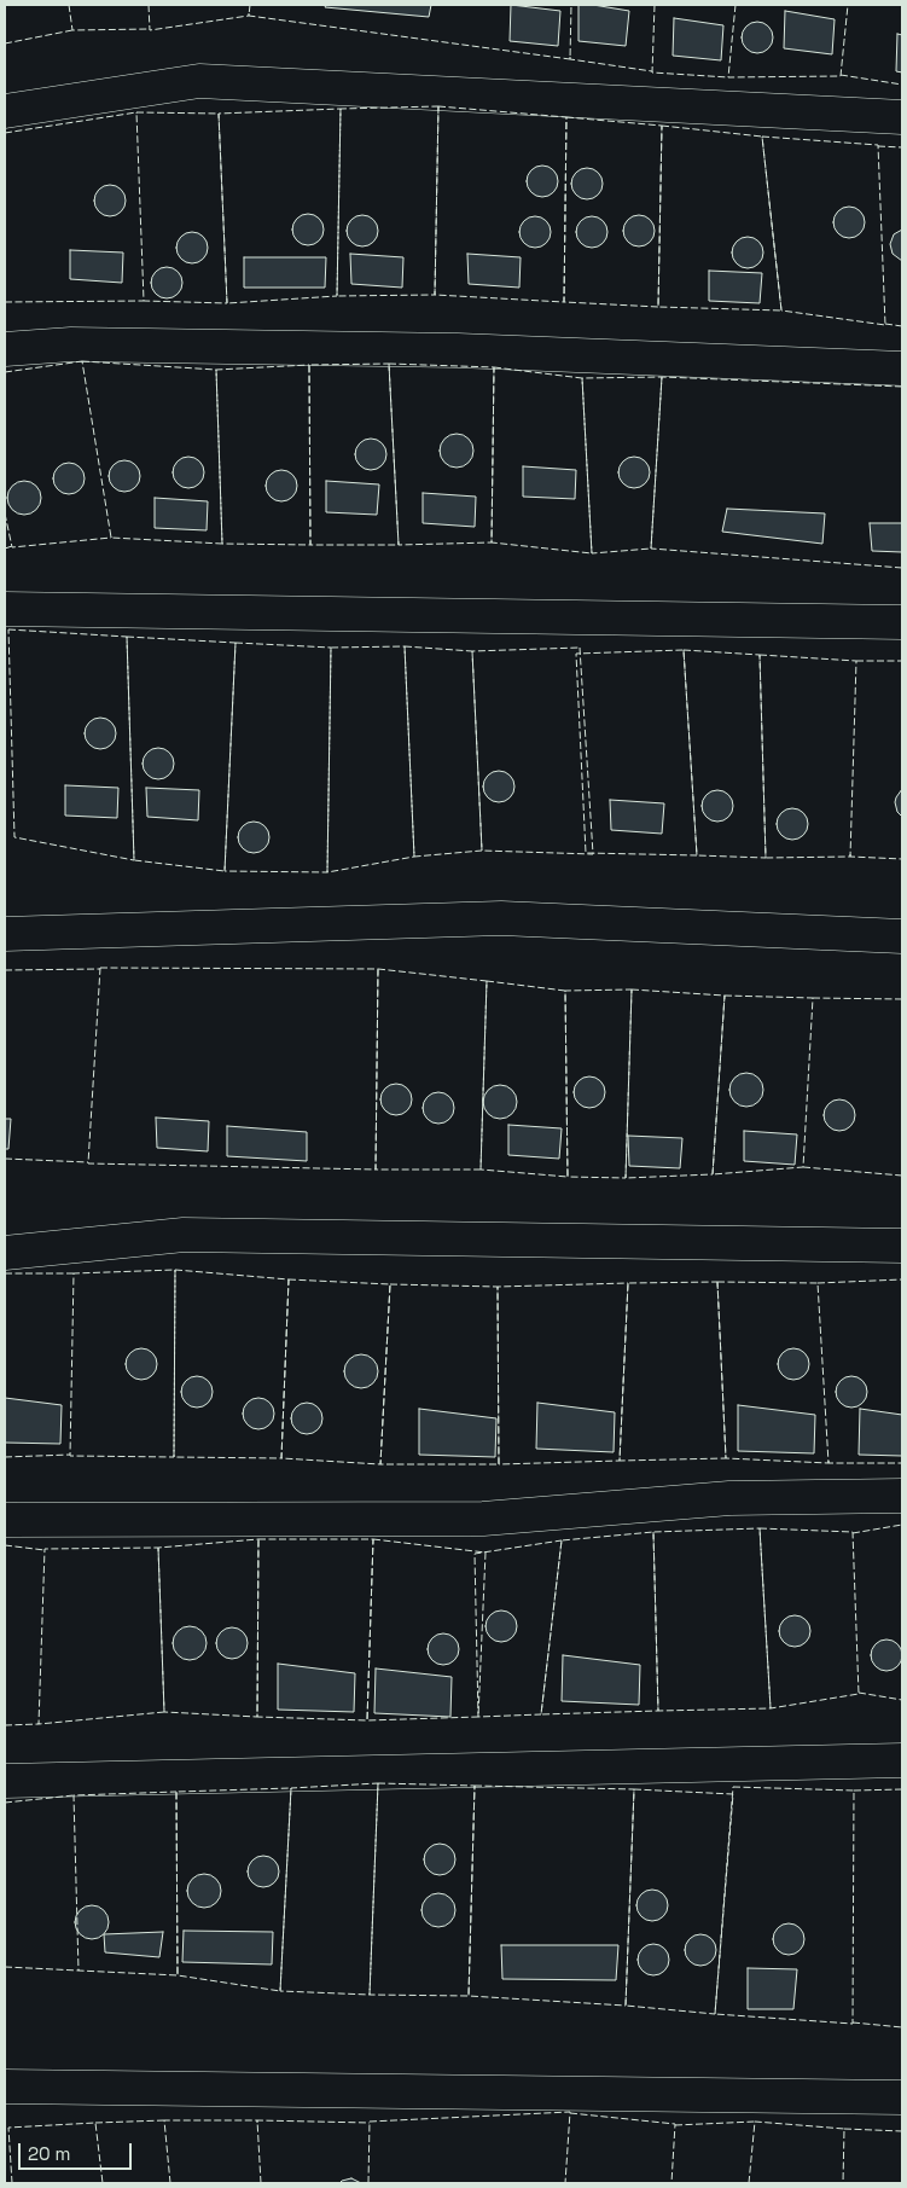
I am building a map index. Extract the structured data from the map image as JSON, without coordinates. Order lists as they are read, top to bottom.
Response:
{
  "scale_bar": "20 m"
}
